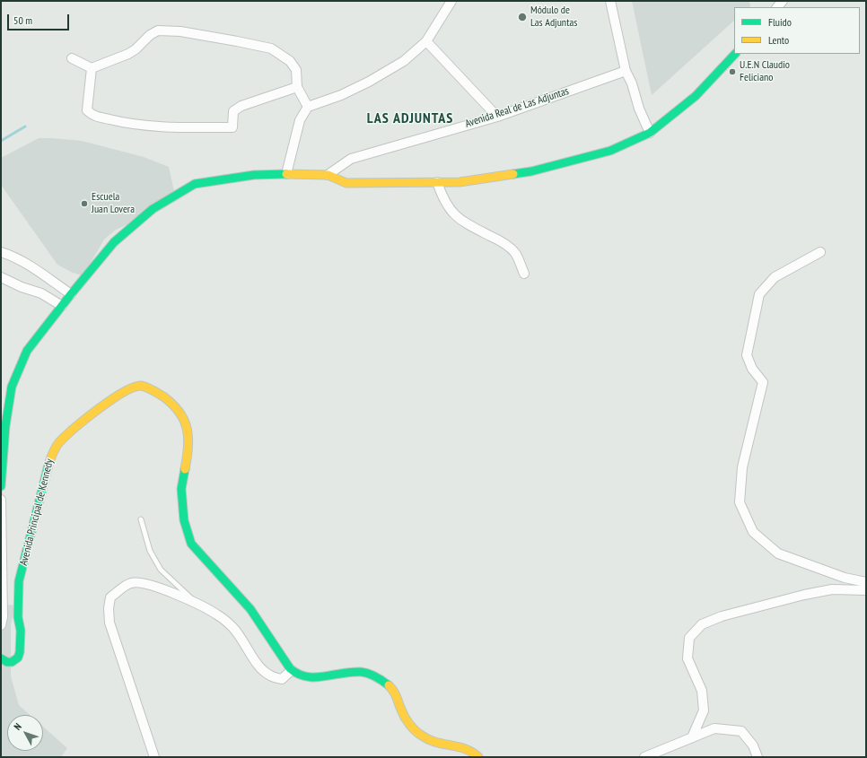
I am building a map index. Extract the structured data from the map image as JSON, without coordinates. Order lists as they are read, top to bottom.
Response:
{
  "streets": {
    "street": ["Avenida Real de Las Adjuntas", "Avenida Principal de Kennedy"]
  },
  "districts": ["LAS ADJUNTAS"],
  "places": ["Módulo de Las Adjuntas", "U.E.N Claudio Feliciano", "Escuela Juan Lovera"],
  "legend": ["Fluido", "Lento"],
  "scale_bar": "50 m",
  "north": "top left"
}
